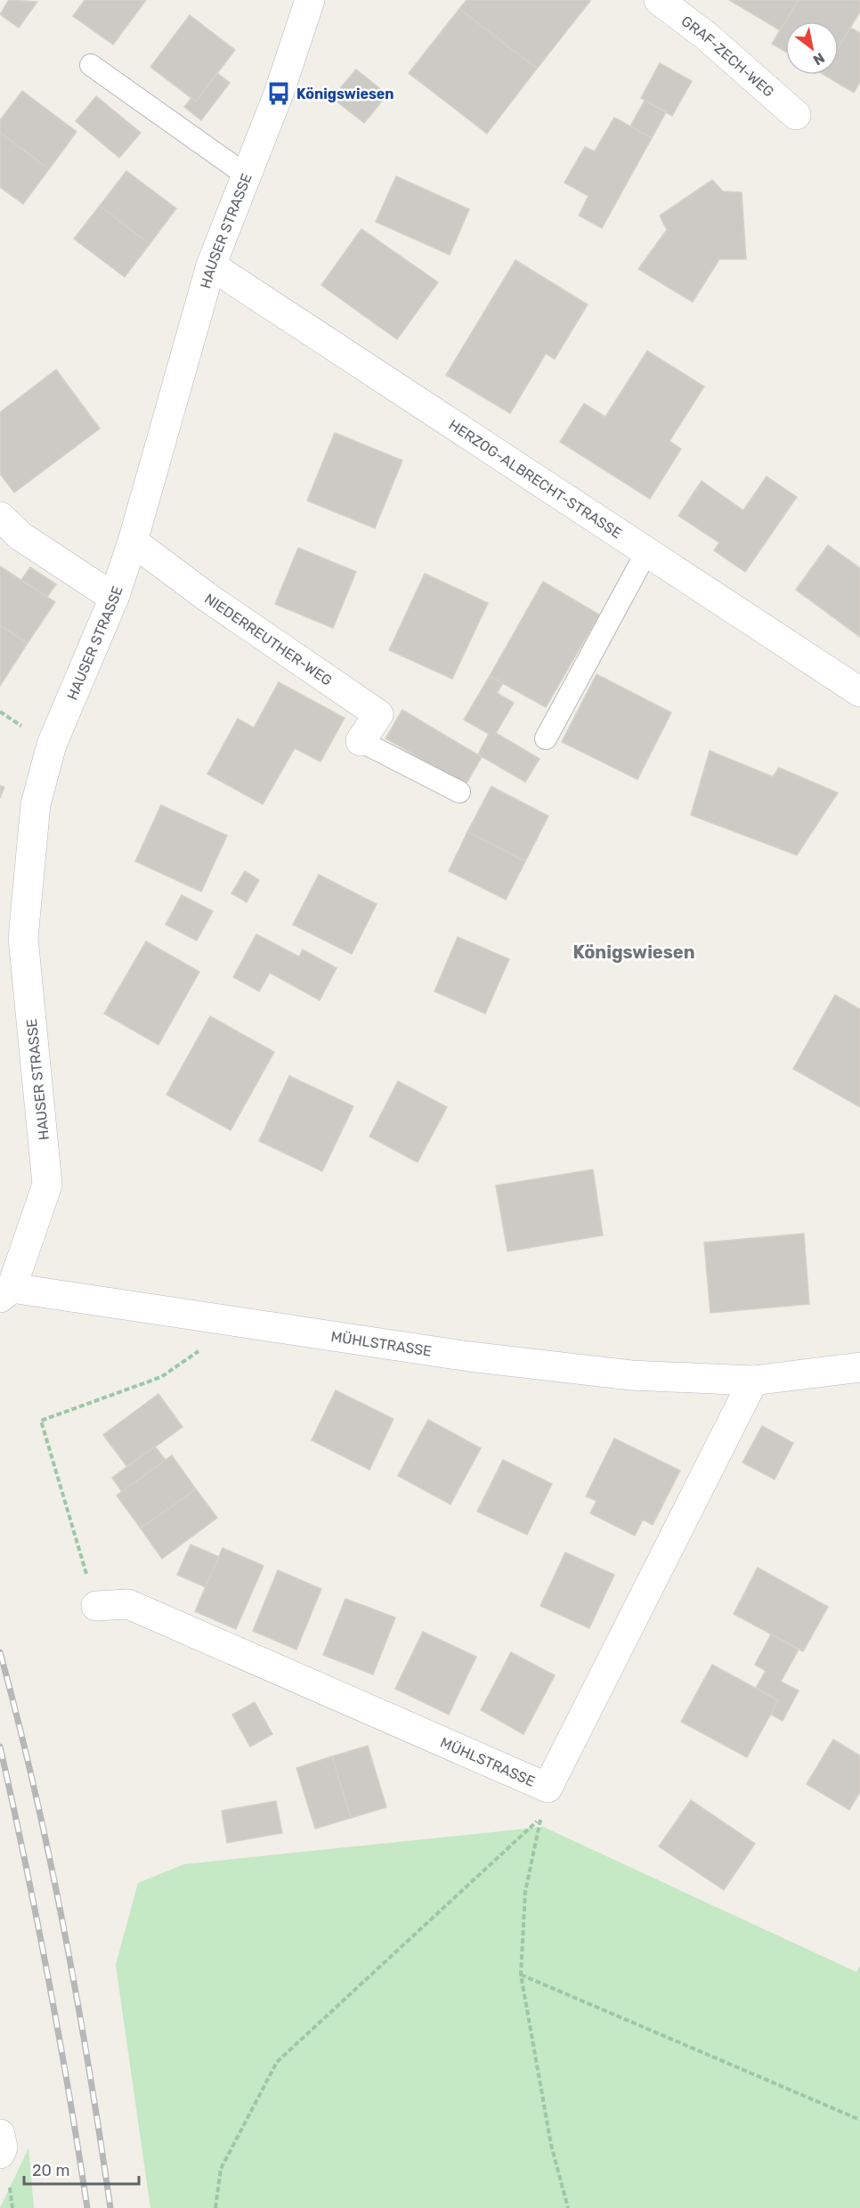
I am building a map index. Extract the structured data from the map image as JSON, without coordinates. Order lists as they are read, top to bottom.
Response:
{
  "streets": {
    "street": [
      "GRAF-ZECH-WEG",
      "HAUSER STRASSE",
      "HERZOG-ALBRECHT-STRASSE",
      "NIEDERREUTHER-WEG",
      "MÜHLSTRASSE"
    ]
  },
  "crossings": [
    ["HAUSER STRASSE", "HERZOG-ALBRECHT-STRASSE"],
    ["HAUSER STRASSE", "NIEDERREUTHER-WEG"],
    ["HAUSER STRASSE", "MÜHLSTRASSE"]
  ],
  "districts": ["Königswiesen"],
  "places": {
    "bus stop": ["Königswiesen"]
  },
  "scale_bar": "20 m",
  "north": "bottom right"
}
